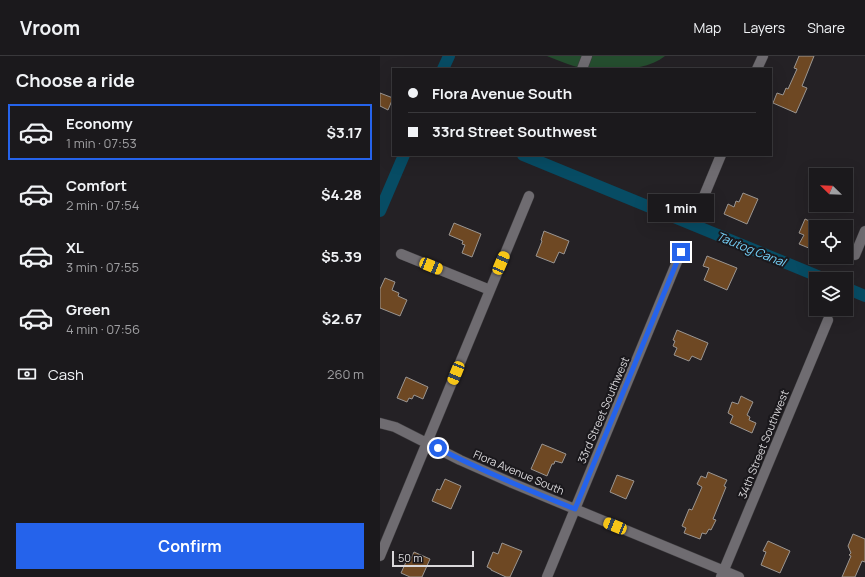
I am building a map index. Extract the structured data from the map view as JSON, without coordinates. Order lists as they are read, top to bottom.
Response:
{
  "streets": {
    "street": ["33rd Street Southwest", "34th Street Southwest", "Flora Avenue South"]
  },
  "crossings": [
    ["33rd Street Southwest", "Flora Avenue South"],
    ["34th Street Southwest", "Flora Avenue South"]
  ],
  "water": ["Tautog Canal"],
  "scale_bar": "50 m",
  "north": "top left",
  "page": {
    "header": "Vroom",
    "nav": ["Map", "Layers", "Share"],
    "heading": "Choose a ride",
    "banner": ["Flora Avenue South", "33rd Street Southwest"],
    "list": [
      {
        "name": "Economy",
        "note": "1 min · 07:53",
        "value": "$3.17"
      },
      {
        "name": "Comfort",
        "note": "2 min · 07:54",
        "value": "$4.28"
      },
      {
        "name": "XL",
        "note": "3 min · 07:55",
        "value": "$5.39"
      },
      {
        "name": "Green",
        "note": "4 min · 07:56",
        "value": "$2.67"
      }
    ],
    "bubble": "1 min",
    "pay": ["Cash", "260 m"],
    "buttons": "Confirm",
    "scale": "50 m"
  }
}
